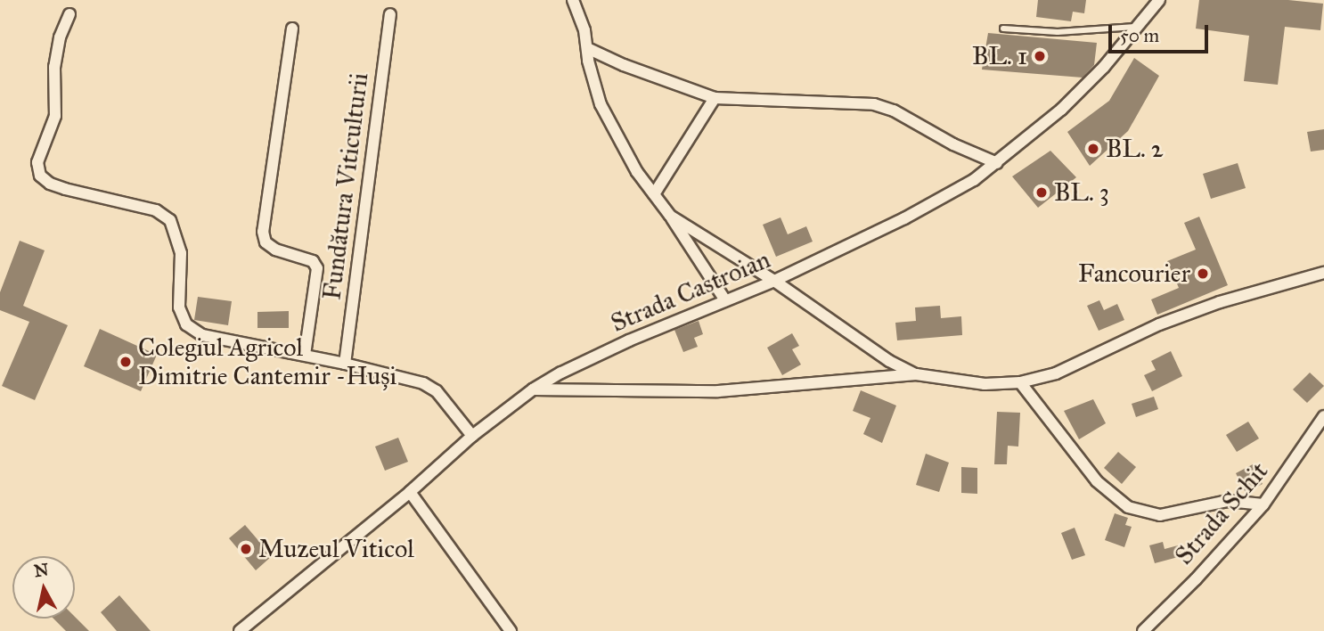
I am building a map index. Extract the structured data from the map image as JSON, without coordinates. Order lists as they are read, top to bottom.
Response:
{
  "streets": {
    "street": ["Fundătura Viticulturii", "Strada Castroian", "Strada Schit"]
  },
  "places": [
    "BL. 1",
    "BL. 2",
    "BL. 3",
    "Fancourier",
    "Colegiul Agricol Dimitrie Cantemir -Huși",
    "Muzeul Viticol"
  ],
  "scale_bar": "50 m",
  "north": "top"
}
